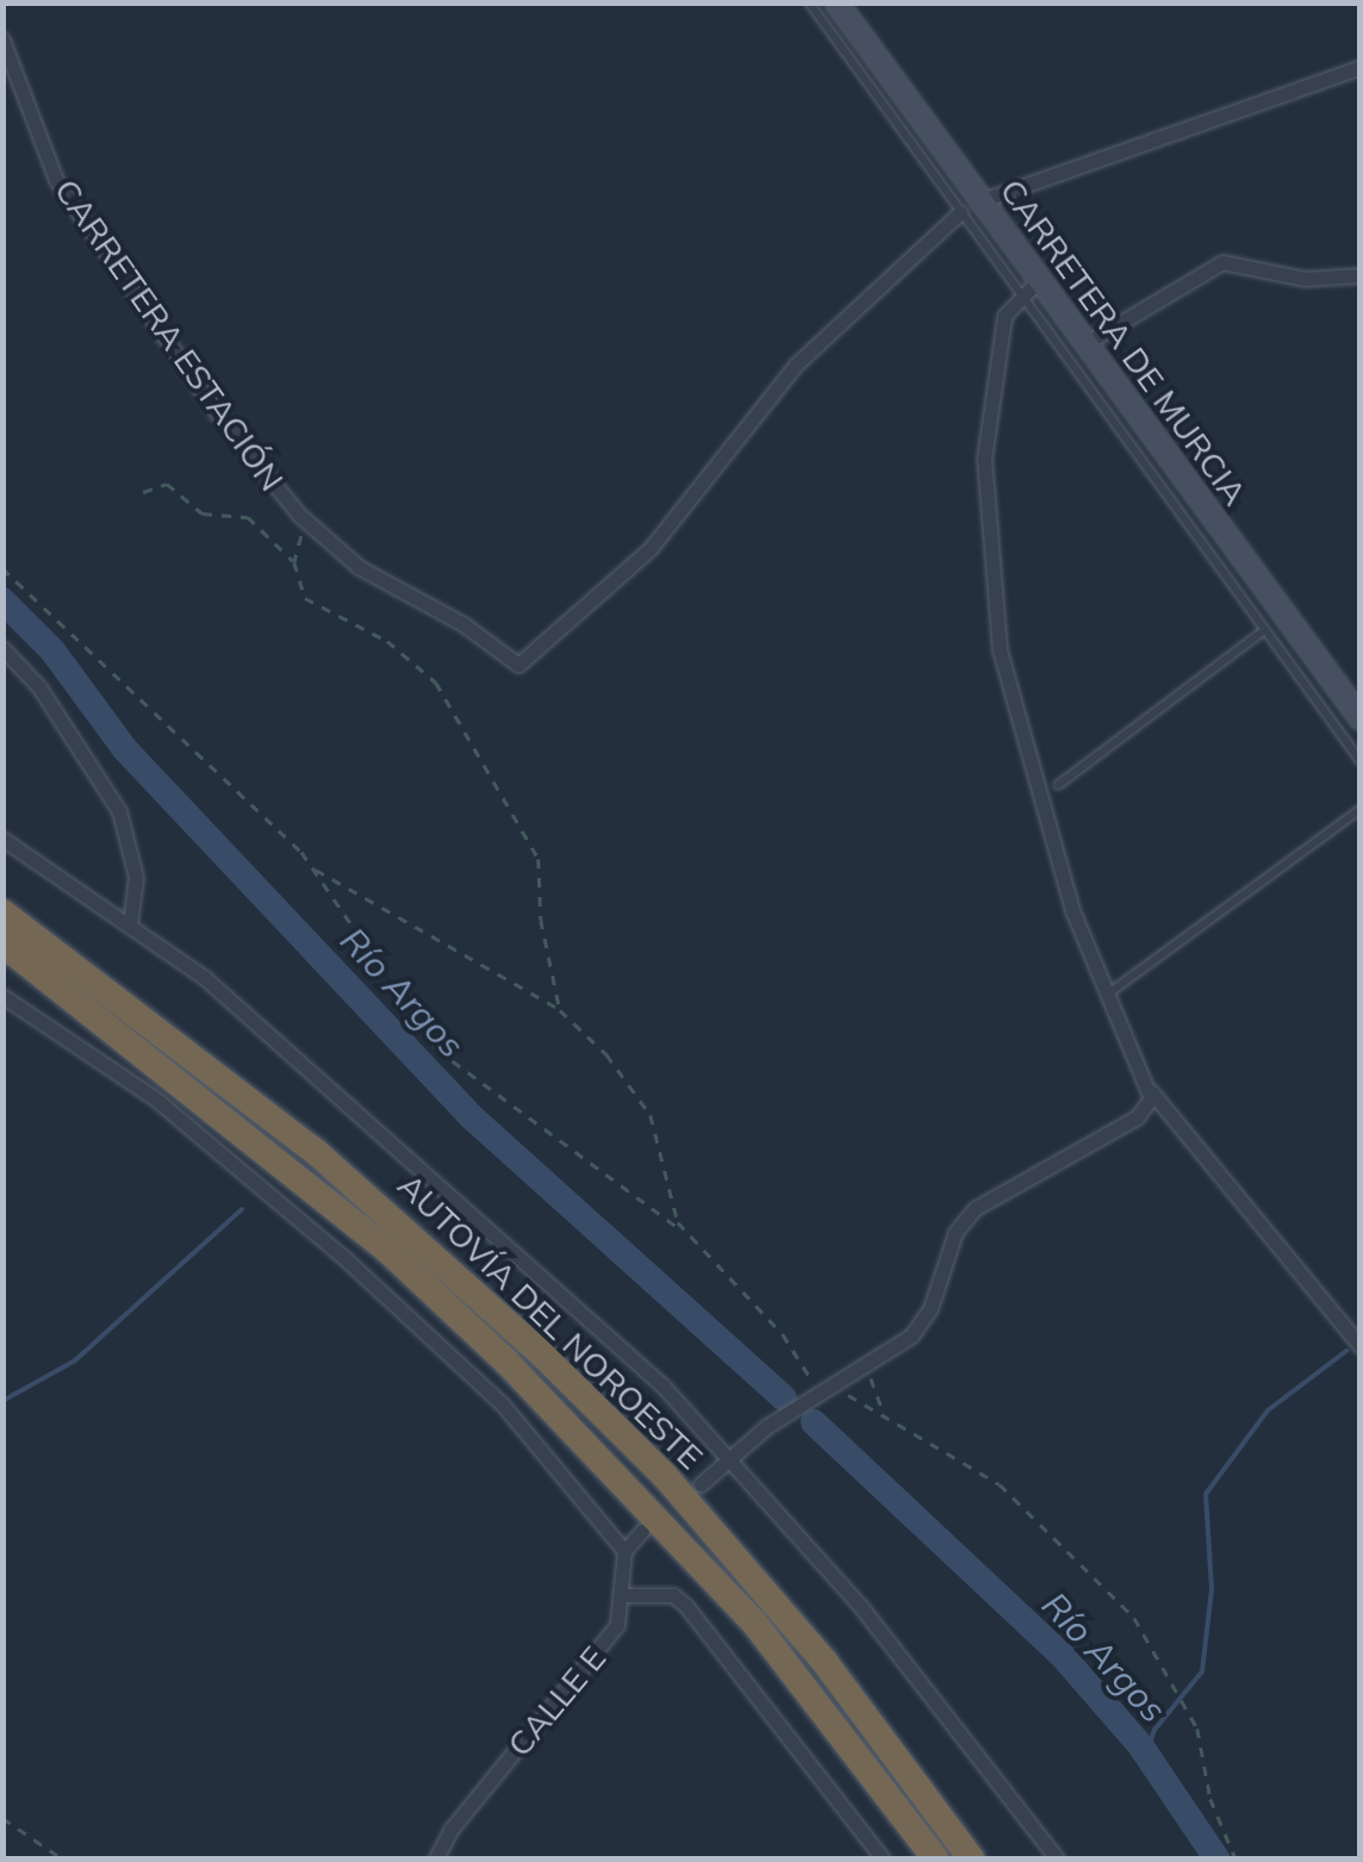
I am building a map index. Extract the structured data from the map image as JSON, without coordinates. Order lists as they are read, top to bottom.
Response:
{
  "streets": {
    "highway": ["AUTOVÍA DEL NOROESTE"],
    "main road": ["CARRETERA DE MURCIA"],
    "street": ["CARRETERA ESTACIÓN", "CALLE E"]
  },
  "crossings": [
    ["CARRETERA ESTACIÓN", "CARRETERA DE MURCIA"]
  ],
  "water": ["Río Argos"]
}
